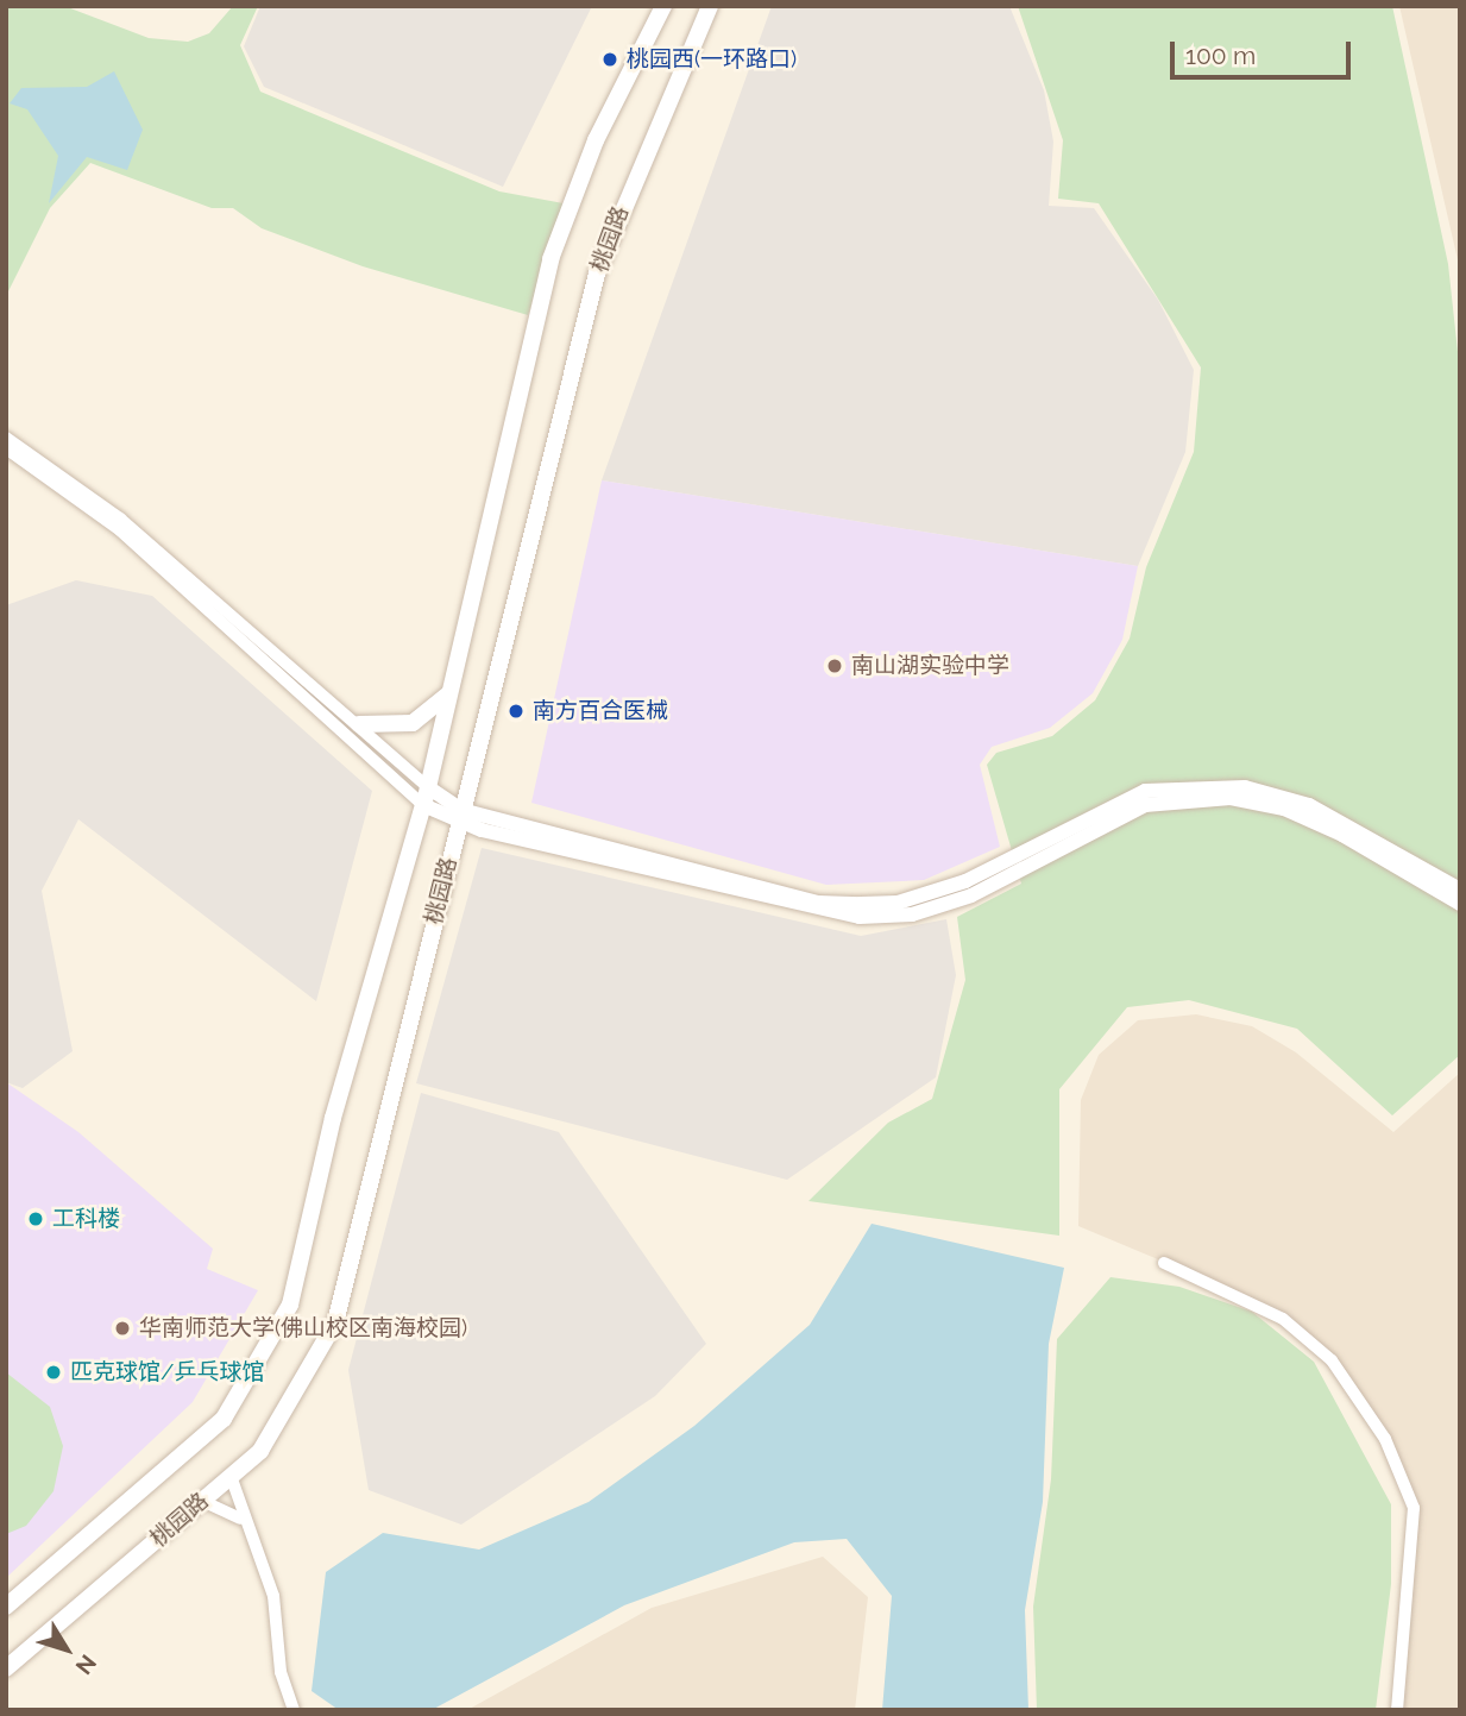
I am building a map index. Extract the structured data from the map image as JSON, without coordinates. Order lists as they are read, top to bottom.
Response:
{
  "streets": {
    "main road": ["桃园路"]
  },
  "places": [
    "桃园西(一环路口)",
    "南山湖实验中学",
    "南方百合医械",
    "工科楼",
    "华南师范大学(佛山校区南海校园)",
    "匹克球馆/乒乓球馆"
  ],
  "scale_bar": "100 m",
  "north": "bottom right"
}
